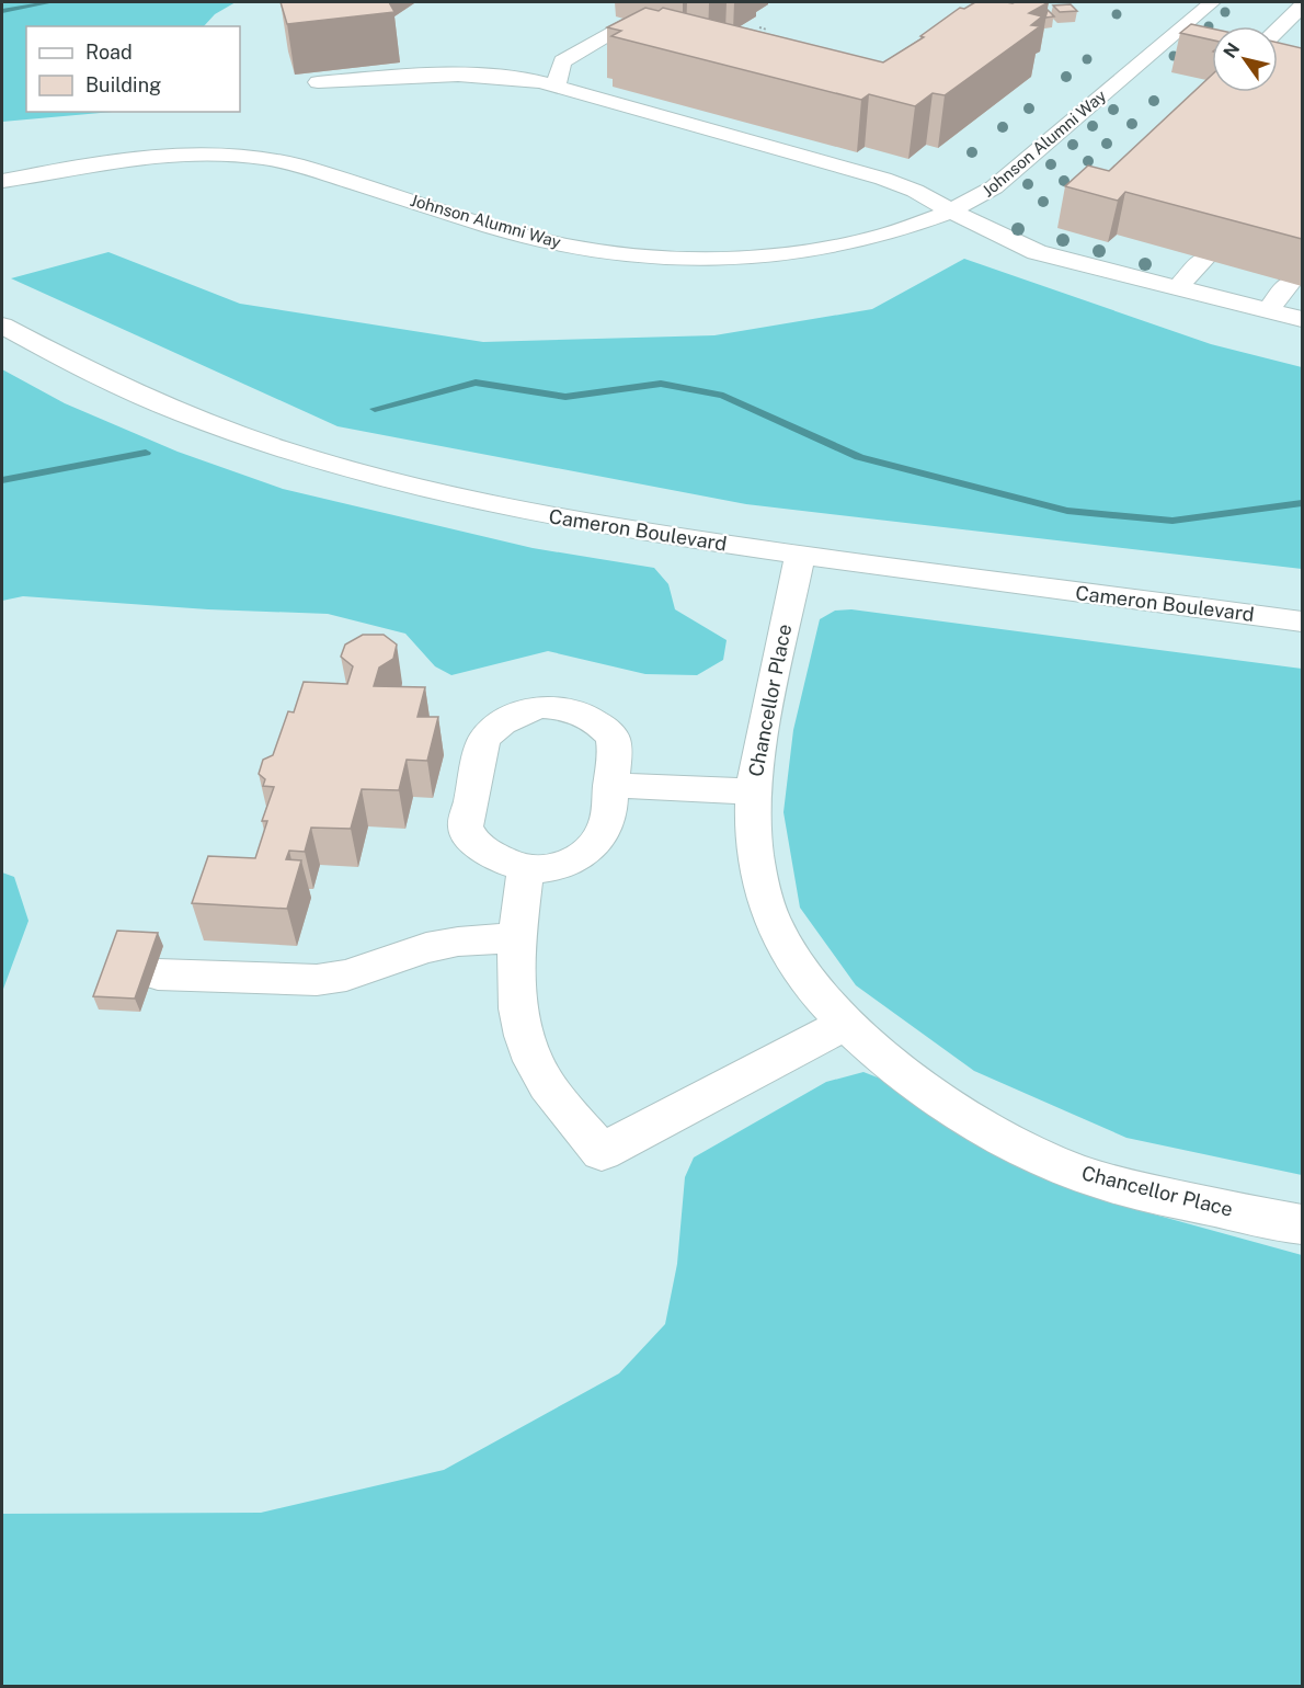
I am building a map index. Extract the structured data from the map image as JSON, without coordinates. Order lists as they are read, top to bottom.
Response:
{
  "streets": {
    "street": ["Johnson Alumni Way", "Cameron Boulevard", "Chancellor Place"]
  },
  "crossings": [
    ["Cameron Boulevard", "Chancellor Place"]
  ],
  "legend": ["Road", "Building"],
  "north": "top left"
}
